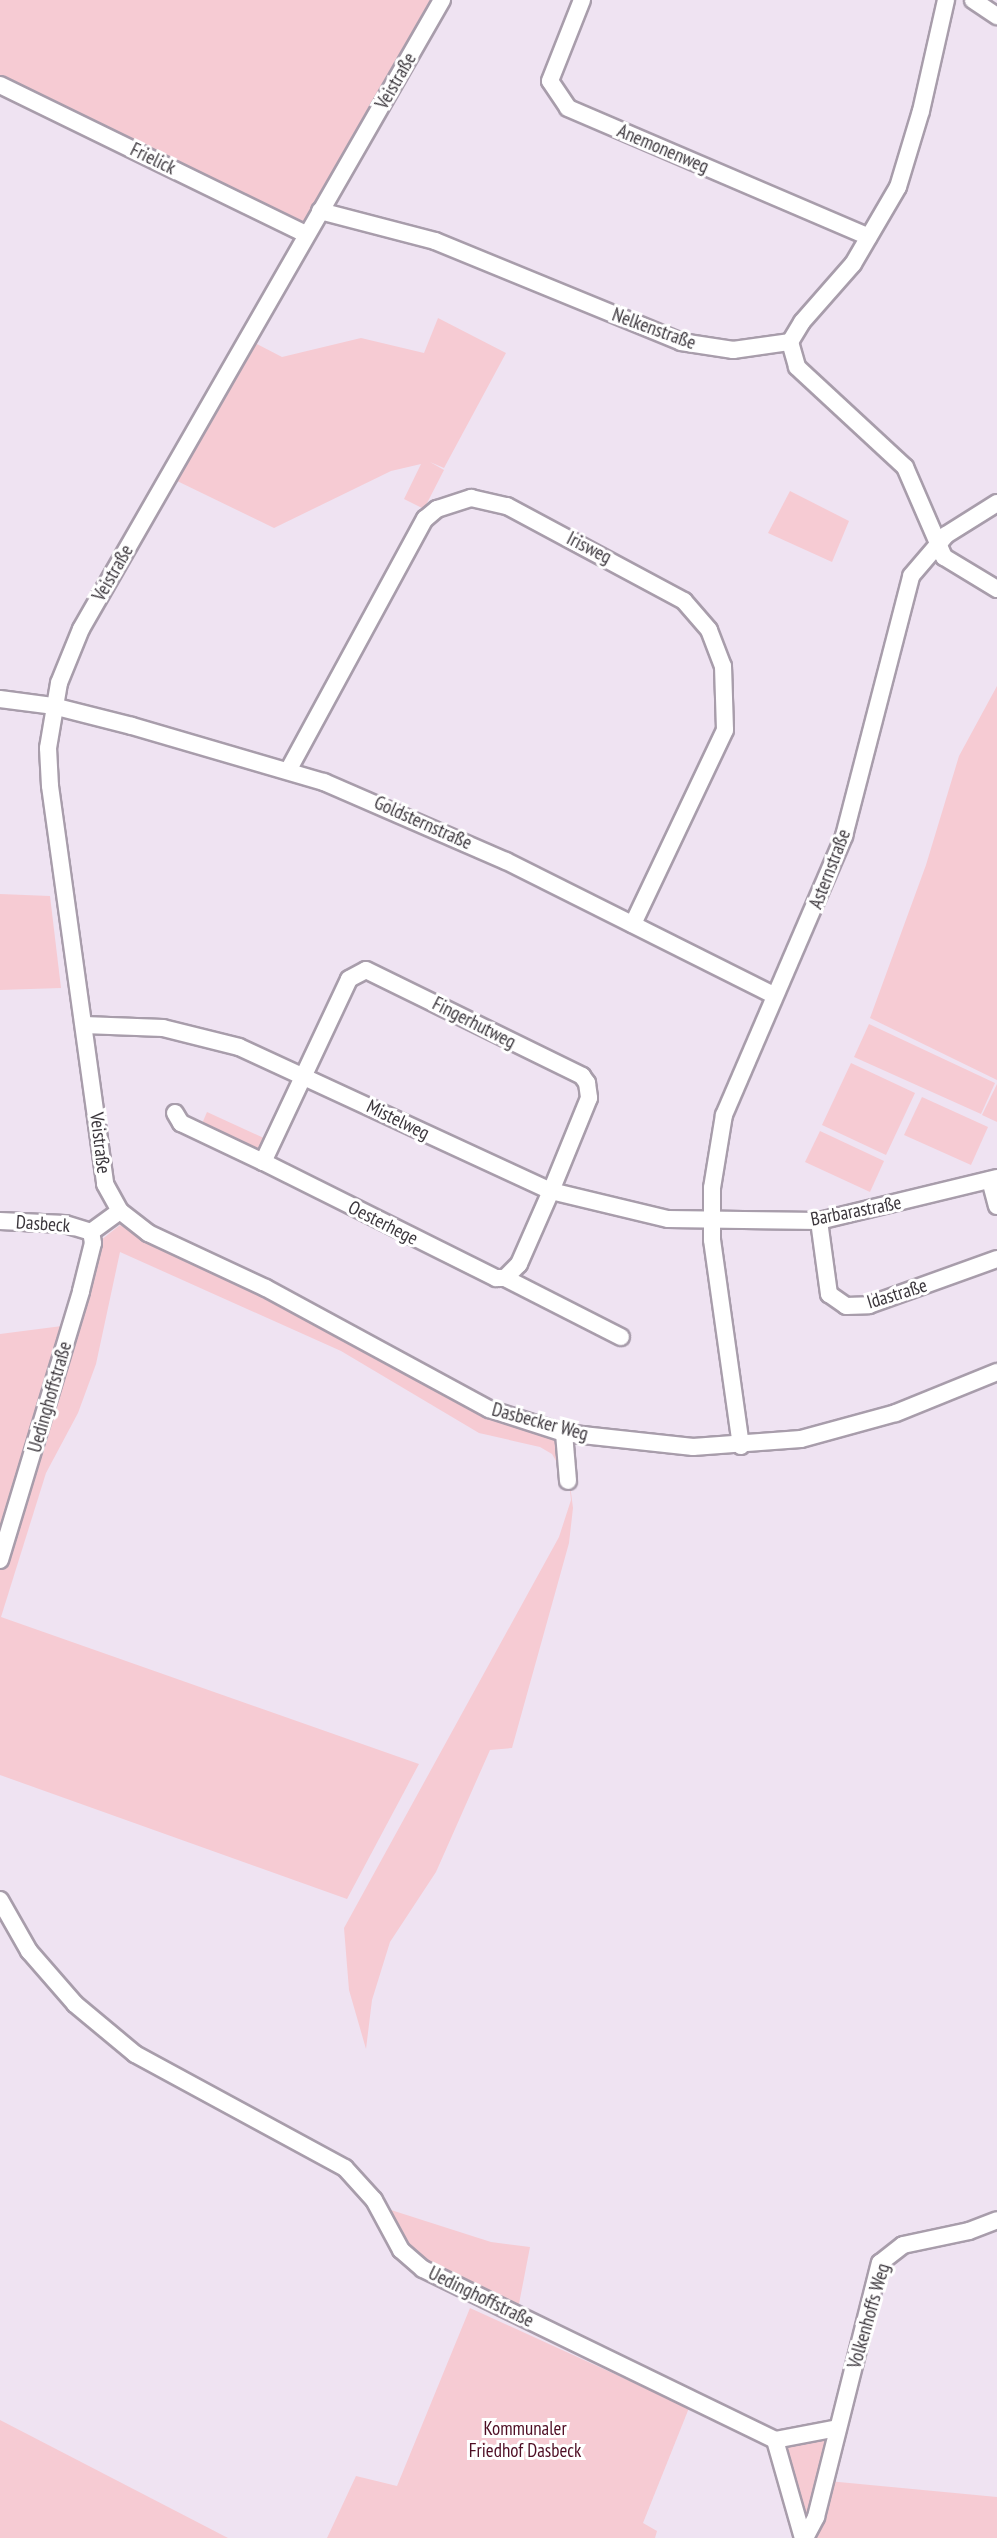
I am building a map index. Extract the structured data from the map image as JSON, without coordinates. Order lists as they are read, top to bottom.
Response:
{
  "streets": {
    "street": [
      "Veistraße",
      "Anemonenweg",
      "Frielick",
      "Nelkenstraße",
      "Irisweg",
      "Goldsternstraße",
      "Asternstraße",
      "Fingerhutweg",
      "Mistelweg",
      "Barbarastraße",
      "Oesterhege",
      "Dasbeck",
      "Idastraße",
      "Uedinghoffstraße",
      "Dasbecker Weg",
      "Volkenhoffs Weg"
    ]
  },
  "crossings": [
    ["Veistraße", "Frielick"],
    ["Veistraße", "Nelkenstraße"],
    ["Veistraße", "Goldsternstraße"],
    ["Veistraße", "Mistelweg"],
    ["Veistraße", "Dasbeck"],
    ["Veistraße", "Dasbecker Weg"],
    ["Irisweg", "Goldsternstraße"],
    ["Goldsternstraße", "Asternstraße"],
    ["Asternstraße", "Mistelweg"],
    ["Asternstraße", "Barbarastraße"],
    ["Asternstraße", "Dasbecker Weg"],
    ["Fingerhutweg", "Mistelweg"],
    ["Mistelweg", "Barbarastraße"],
    ["Barbarastraße", "Idastraße"],
    ["Dasbeck", "Uedinghoffstraße"],
    ["Dasbeck", "Dasbecker Weg"]
  ],
  "parks": ["Kommunaler Friedhof Dasbeck"]
}
